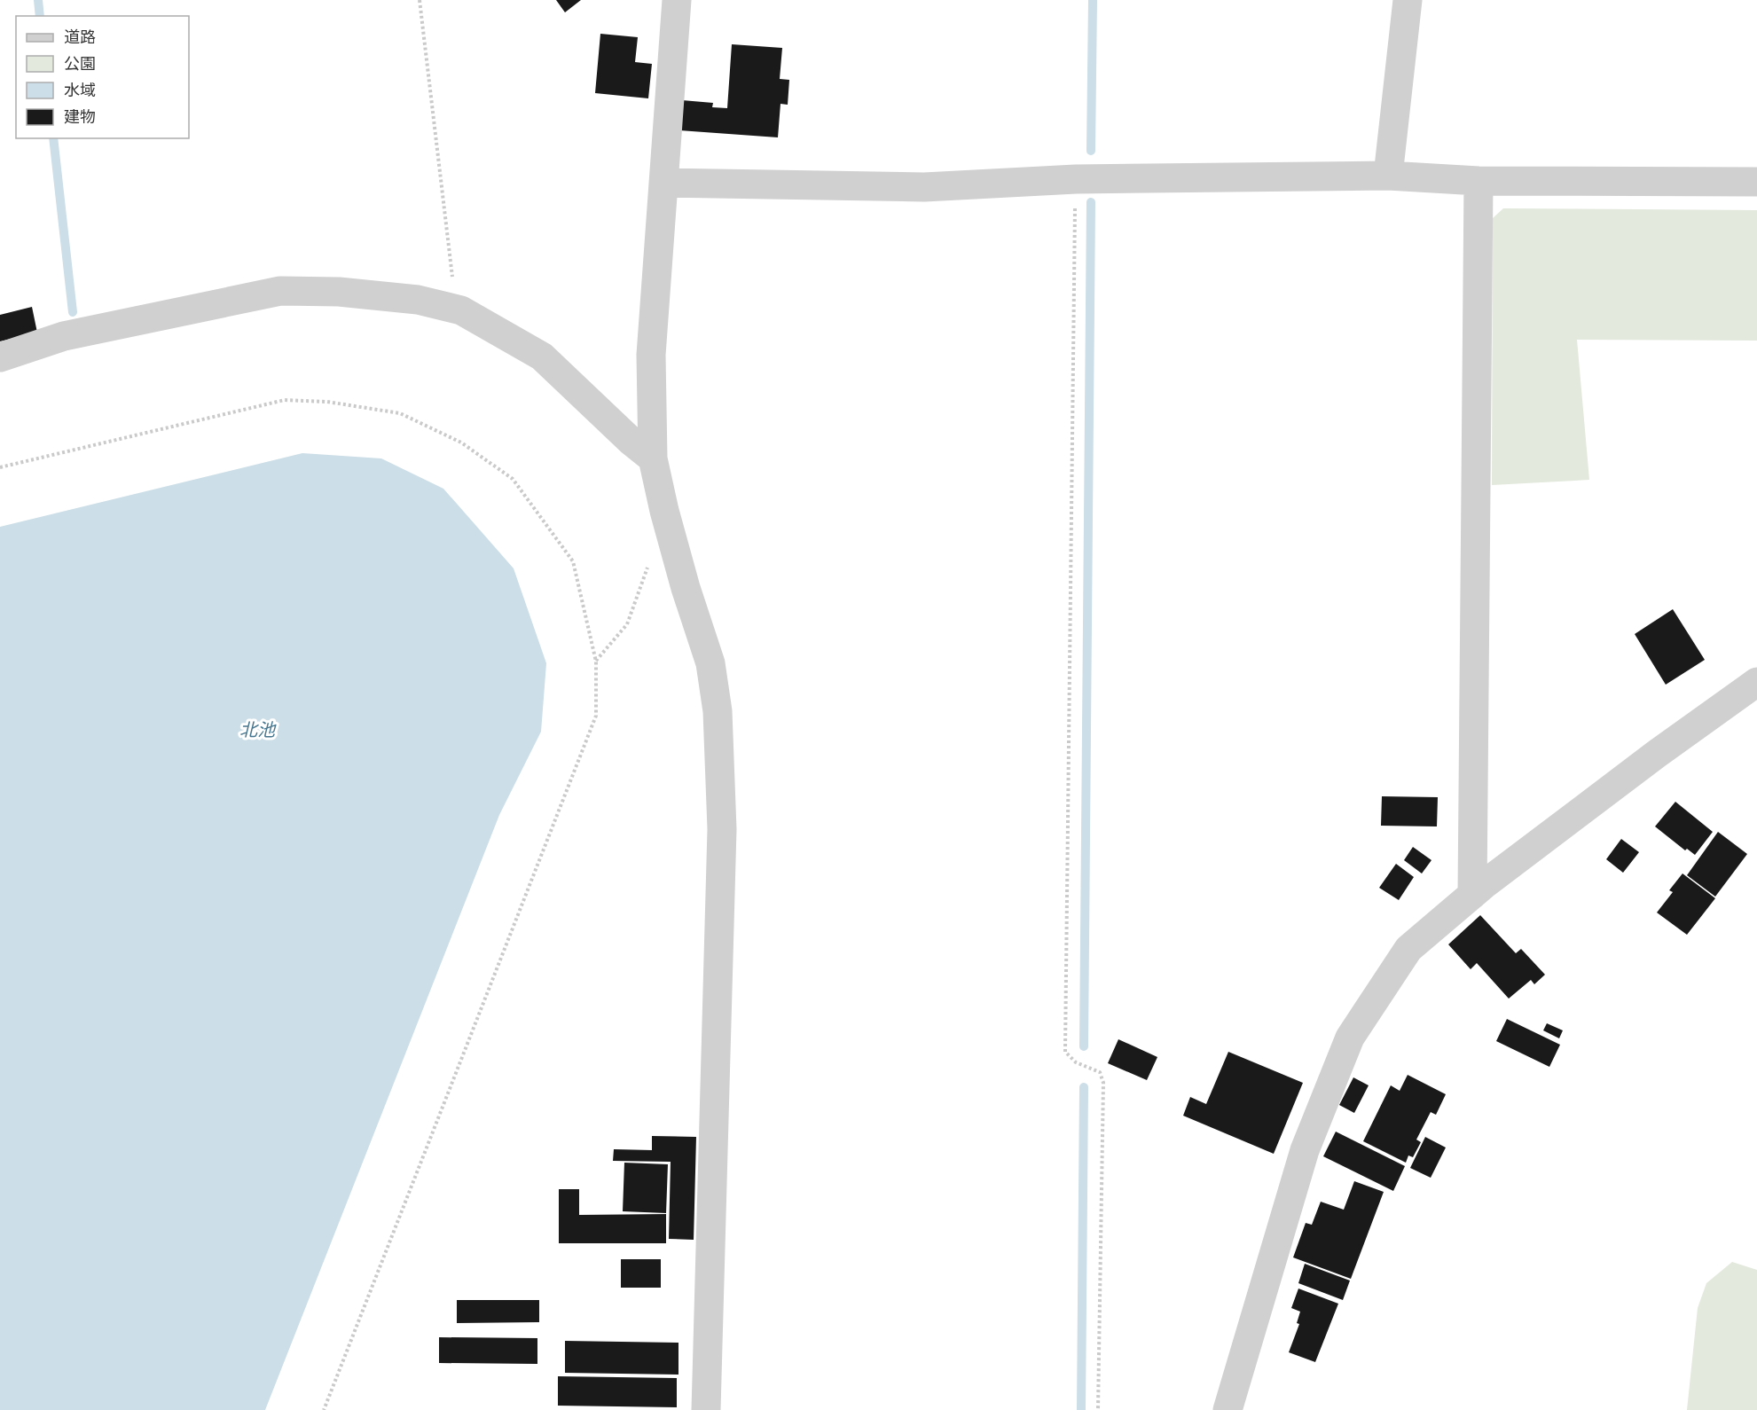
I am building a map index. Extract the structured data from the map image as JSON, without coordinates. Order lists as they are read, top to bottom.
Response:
{
  "water": ["北池"],
  "legend": [
    "道路",
    "公園",
    "水域",
    "建物"
  ]
}
